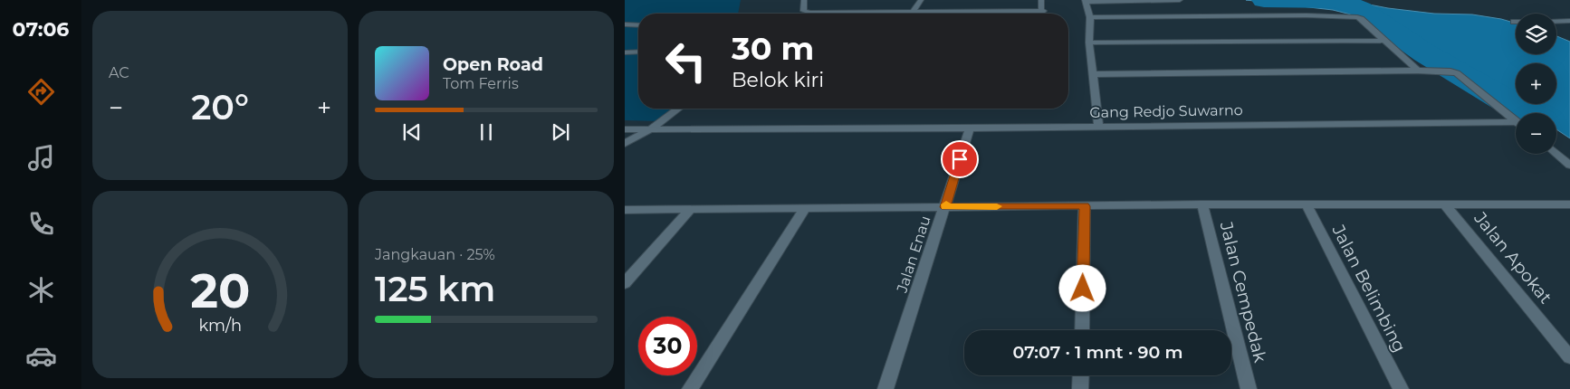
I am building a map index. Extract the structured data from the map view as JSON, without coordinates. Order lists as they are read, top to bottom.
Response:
{
  "streets": {
    "street": [
      "Gang Redjo Suwarno",
      "Jalan Enau",
      "Jalan Apokat",
      "Jalan Belimbing",
      "Jalan Cempedak"
    ]
  },
  "crossings": [
    ["Gang Redjo Suwarno", "Jalan Enau"]
  ],
  "page": {
    "tabs": "07:06",
    "tile": [
      "AC",
      ["Jangkauan · 25%", "125 km"]
    ],
    "map_buttons": ["+", "−"],
    "turn": ["30 m", "Belok kiri"],
    "song": ["Open Road", "Tom Ferris"],
    "heat": ["−", "20°", "+"],
    "limit": "30",
    "trip": "07:07 · 1 mnt · 90 m",
    "gauge": ["20", "km/h"]
  }
}
